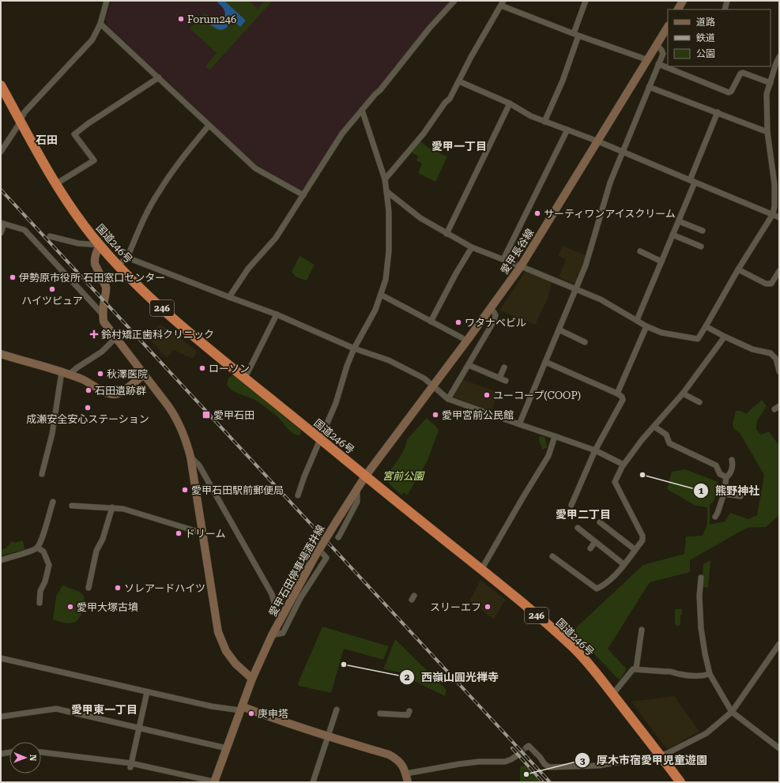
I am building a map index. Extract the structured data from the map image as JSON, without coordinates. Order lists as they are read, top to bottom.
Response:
{
  "streets": {
    "highway": ["国道246号", "246"],
    "main road": ["愛甲長谷線", "愛甲石田停車場酒井線"]
  },
  "crossings": [
    ["国道246号", "愛甲長谷線"],
    ["国道246号", "愛甲石田停車場酒井線"],
    ["愛甲長谷線", "愛甲石田停車場酒井線"]
  ],
  "districts": [
    "石田",
    "愛甲一丁目",
    "愛甲二丁目",
    "愛甲東一丁目"
  ],
  "parks": ["宮前公園"],
  "places": {
    "other": [
      "Forum246",
      "サーティワンアイスクリーム",
      "伊勢原市役所 石田窓口センター",
      "ハイツピュア",
      "ワタナベビル",
      "ローソン",
      "秋澤医院",
      "石田遺跡群",
      "ユーコープ(COOP)",
      "成瀬安全安心ステーション",
      "愛甲宮前公民館",
      "熊野神社",
      "愛甲石田駅前郵便局",
      "ドリーム",
      "ソレアードハイツ",
      "愛甲大塚古墳",
      "スリーエフ",
      "西嶺山圓光禅寺",
      "庚申塔",
      "厚木市宿愛甲児童遊園"
    ],
    "health": ["鈴村矯正歯科クリニック"],
    "transit": ["愛甲石田"]
  },
  "legend": ["道路", "鉄道", "公園"],
  "north": "right"
}
